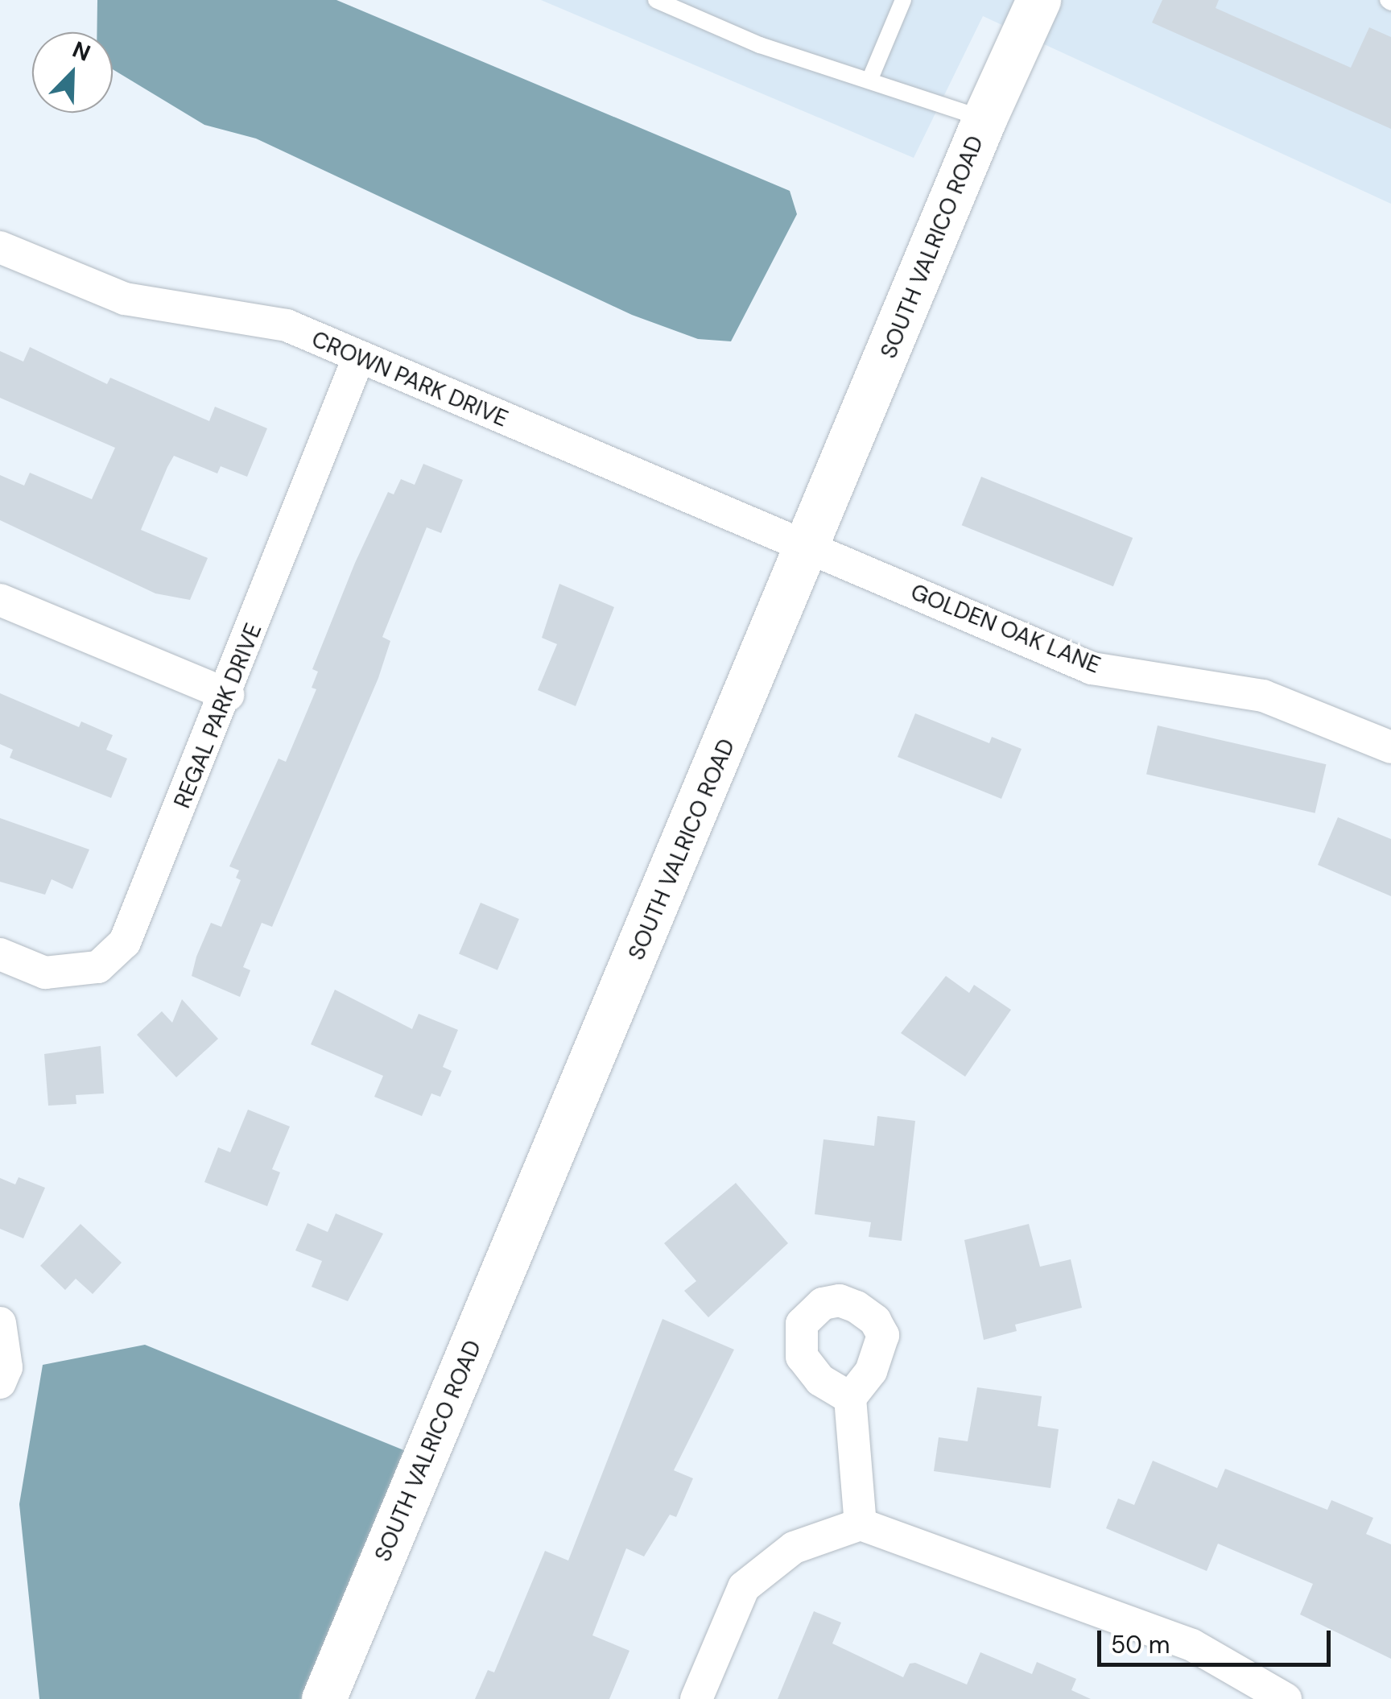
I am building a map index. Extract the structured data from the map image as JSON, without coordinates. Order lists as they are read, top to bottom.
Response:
{
  "streets": {
    "street": [
      "SOUTH VALRICO ROAD",
      "CROWN PARK DRIVE",
      "GOLDEN OAK LANE",
      "REGAL PARK DRIVE"
    ]
  },
  "crossings": [
    ["SOUTH VALRICO ROAD", "CROWN PARK DRIVE"],
    ["SOUTH VALRICO ROAD", "GOLDEN OAK LANE"],
    ["CROWN PARK DRIVE", "GOLDEN OAK LANE"],
    ["CROWN PARK DRIVE", "REGAL PARK DRIVE"]
  ],
  "scale_bar": "50 m",
  "north": "top right"
}
